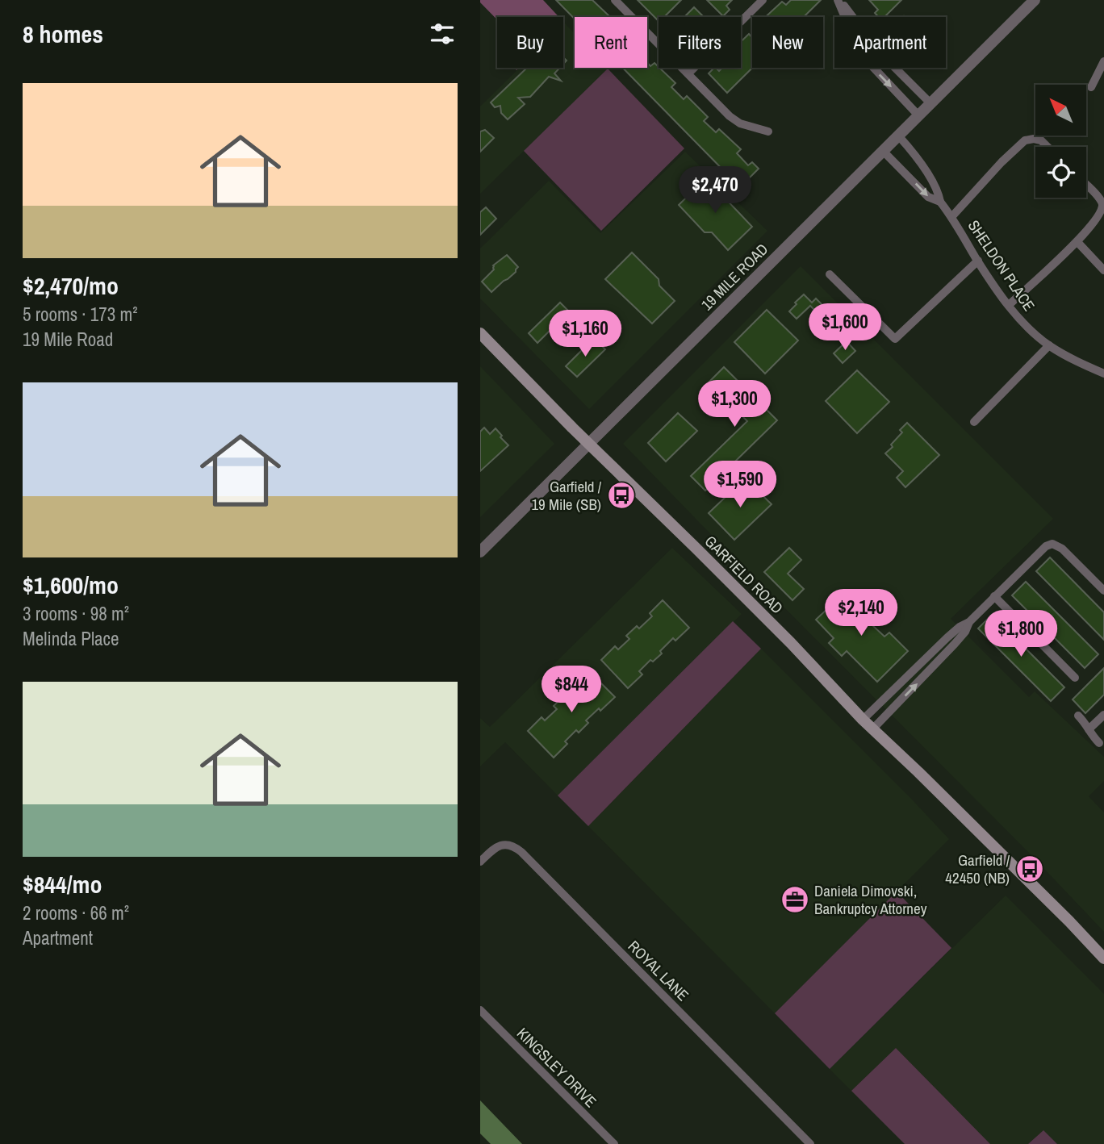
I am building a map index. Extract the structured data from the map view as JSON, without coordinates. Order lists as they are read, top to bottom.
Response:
{
  "streets": {
    "main road": ["GARFIELD ROAD"],
    "street": [
      "SHELDON PLACE",
      "19 MILE ROAD",
      "ROYAL LANE",
      "KINGSLEY DRIVE"
    ]
  },
  "crossings": [
    ["SHELDON PLACE", "19 MILE ROAD"],
    ["19 MILE ROAD", "GARFIELD ROAD"]
  ],
  "places": {
    "bus stop": ["Garfield / 19 Mile (SB)", "Garfield / 42450 (NB)"],
    "office": ["Daniela Dimovski, Bankruptcy Attorney"]
  },
  "north": "top left",
  "page": {
    "heading": "8 homes",
    "chip": [
      "Buy",
      "Rent",
      "Filters",
      "New",
      "Apartment"
    ],
    "list": [
      {
        "name": "$2,470/mo",
        "note": "5 rooms · 173 m² · 19 Mile Road"
      },
      {
        "name": "$1,600/mo",
        "note": "3 rooms · 98 m² · Melinda Place"
      },
      {
        "name": "$844/mo",
        "note": "2 rooms · 66 m² · Apartment"
      }
    ],
    "price": [
      "$2,470",
      "$1,600",
      "$1,160",
      "$1,300",
      "$1,590",
      "$2,140",
      "$1,800",
      "$844"
    ]
  }
}
